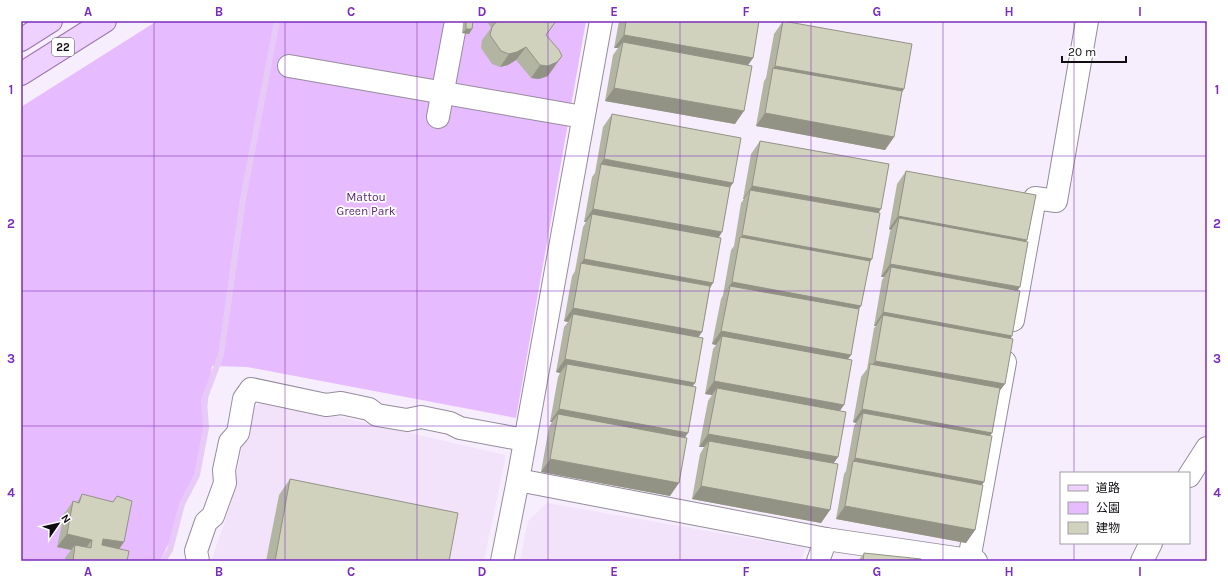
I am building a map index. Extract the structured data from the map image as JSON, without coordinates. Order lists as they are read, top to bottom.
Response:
{
  "streets": {
    "main road": ["22"]
  },
  "parks": ["Mattou Green Park"],
  "legend": ["道路", "公園", "建物"],
  "scale_bar": "20 m",
  "north": "top right",
  "grid": {
    "columns": [
      "A",
      "B",
      "C",
      "D",
      "E",
      "F",
      "G",
      "H",
      "I"
    ],
    "rows": [
      "1",
      "2",
      "3",
      "4"
    ]
  }
}
